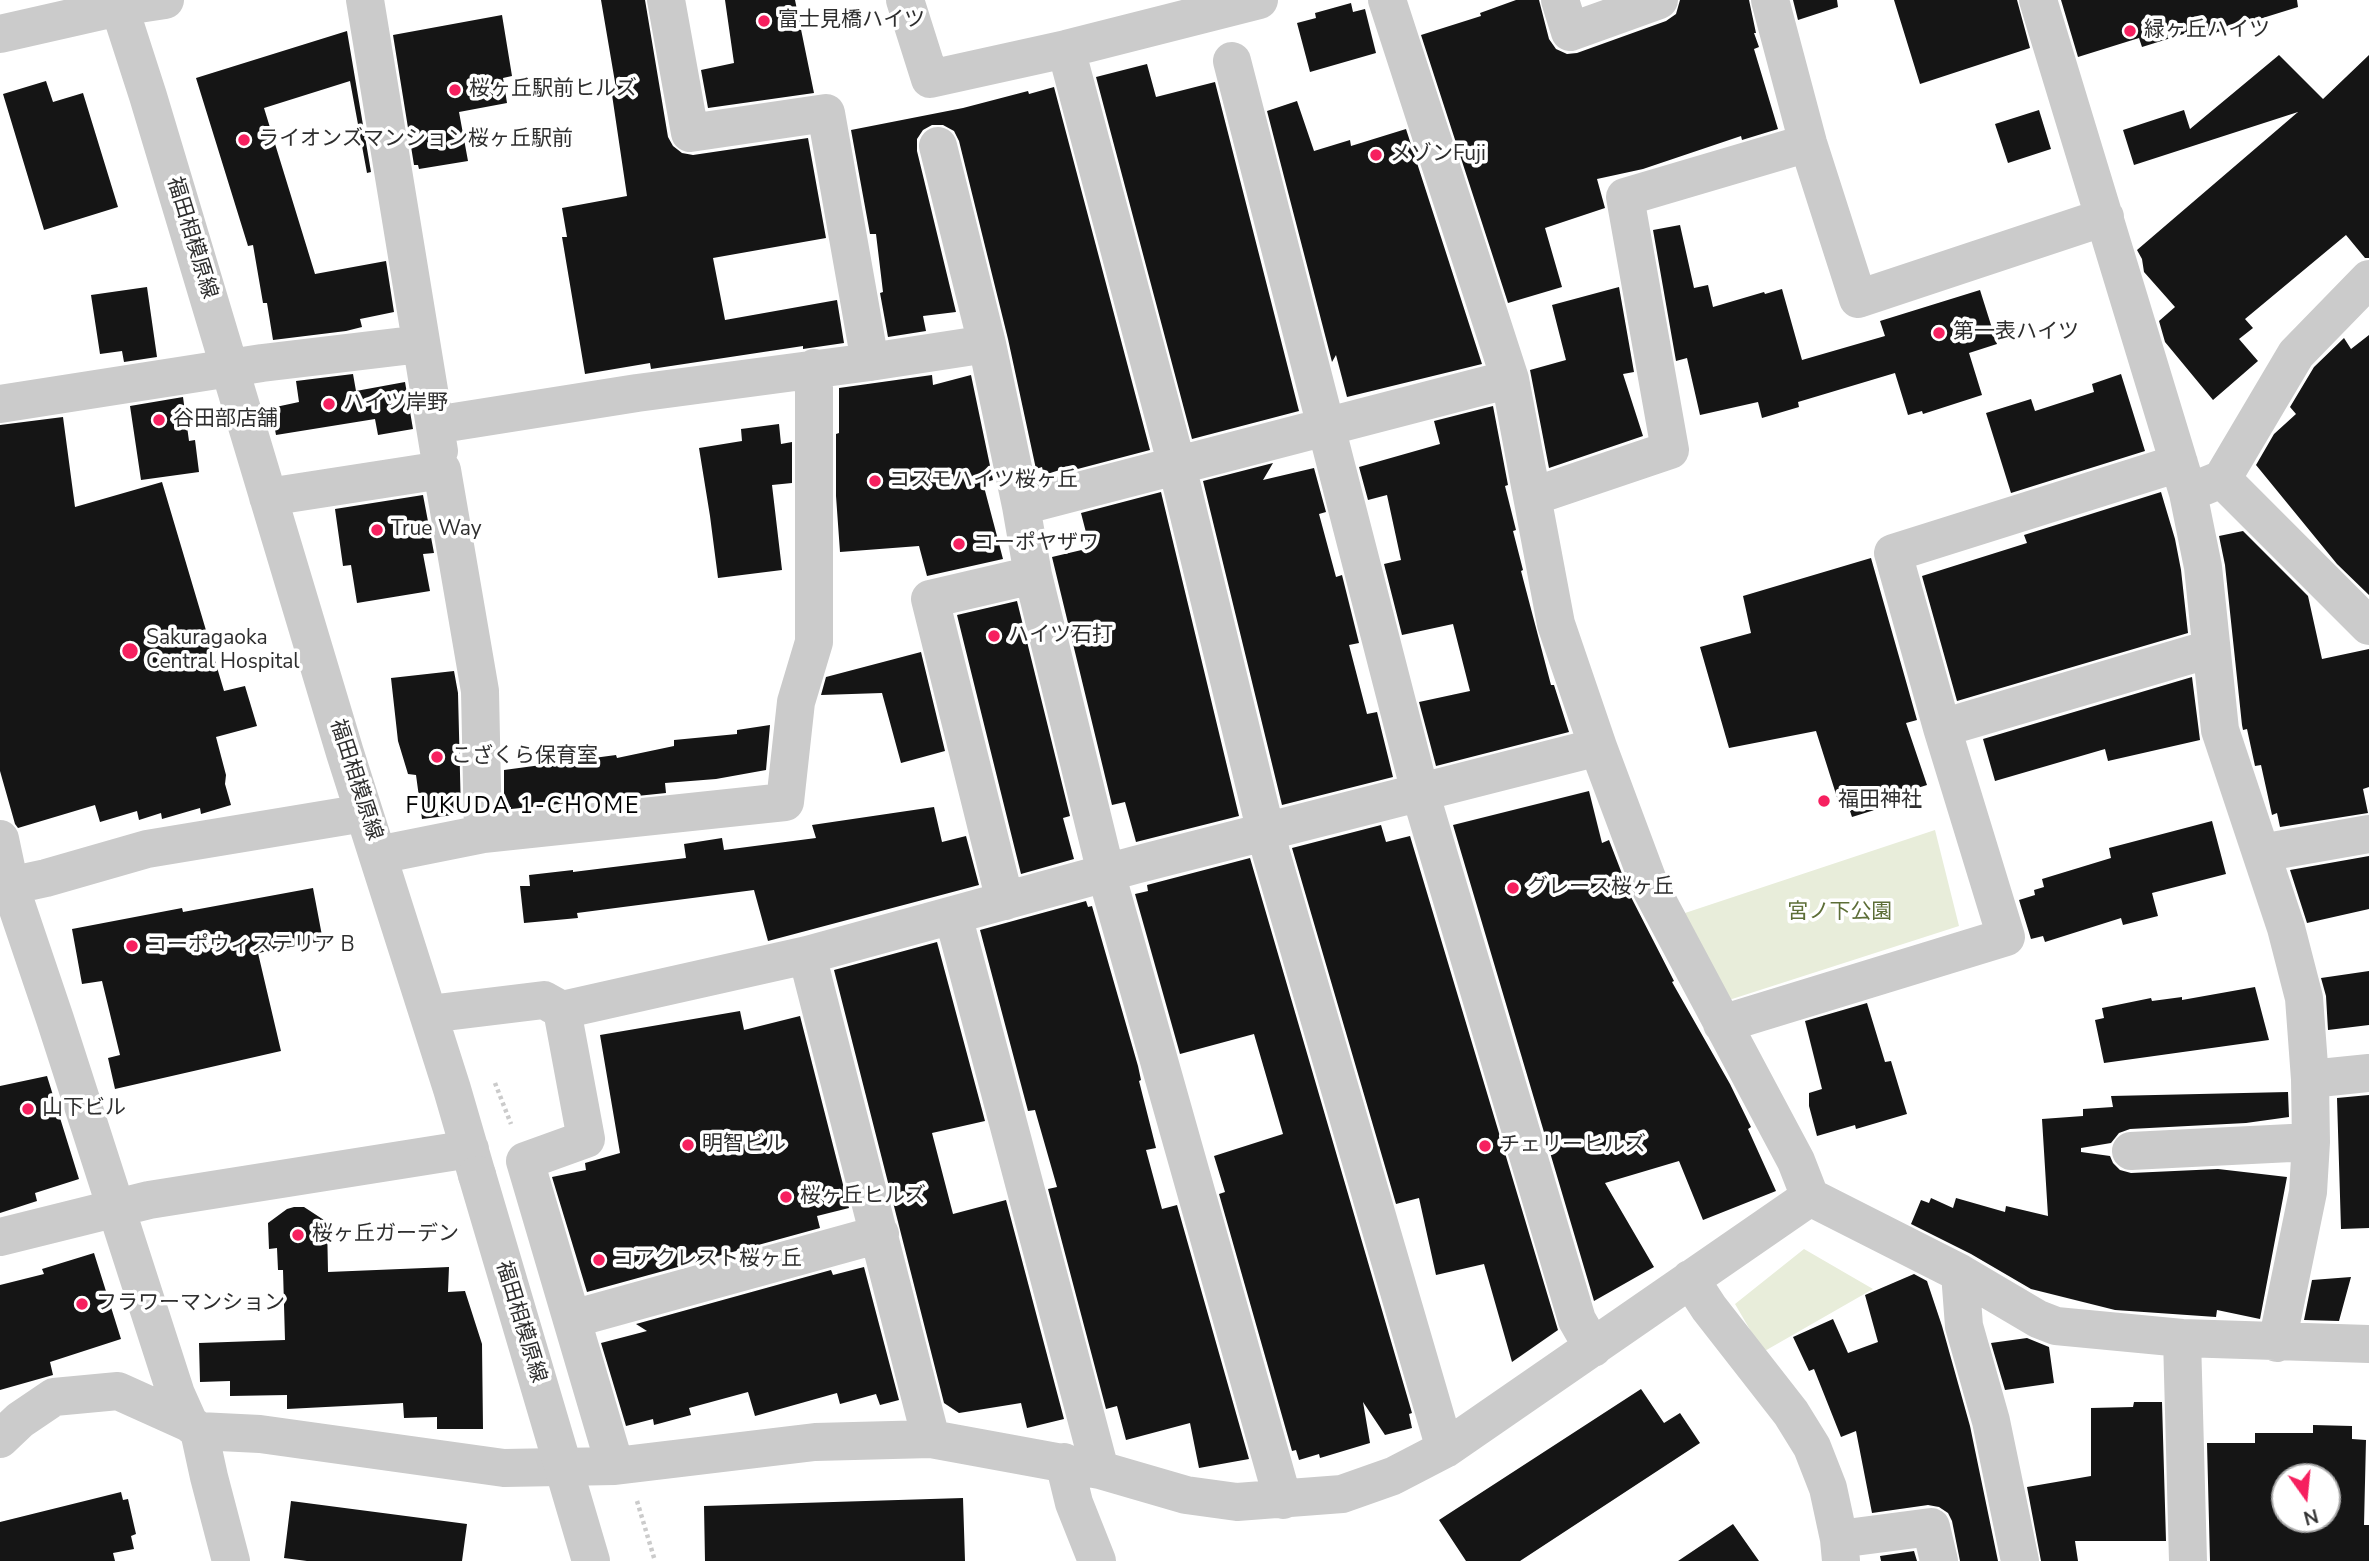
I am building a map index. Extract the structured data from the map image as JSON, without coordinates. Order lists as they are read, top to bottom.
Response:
{
  "streets": {
    "street": ["福田相模原線"]
  },
  "districts": ["FUKUDA 1-CHOME"],
  "parks": ["宮ノ下公園"],
  "places": [
    "富士見橋ハイツ",
    "緑ヶ丘ハイツ",
    "桜ヶ丘駅前ヒルズ",
    "ライオンズマンション桜ヶ丘駅前",
    "メゾンFuji",
    "第一表ハイツ",
    "ハイツ岸野",
    "谷田部店舗",
    "コスモハイツ桜ヶ丘",
    "True Way",
    "コーポヤザワ",
    "ハイツ石打",
    "Sakuragaoka Central Hospital",
    "こざくら保育室",
    "福田神社",
    "グレース桜ヶ丘",
    "コーポウィステリア B",
    "山下ビル",
    "明智ビル",
    "チェリーヒルズ",
    "桜ヶ丘ヒルズ",
    "桜ヶ丘ガーデン",
    "コアクレスト桜ヶ丘",
    "フラワーマンション"
  ],
  "north": "bottom"
}
